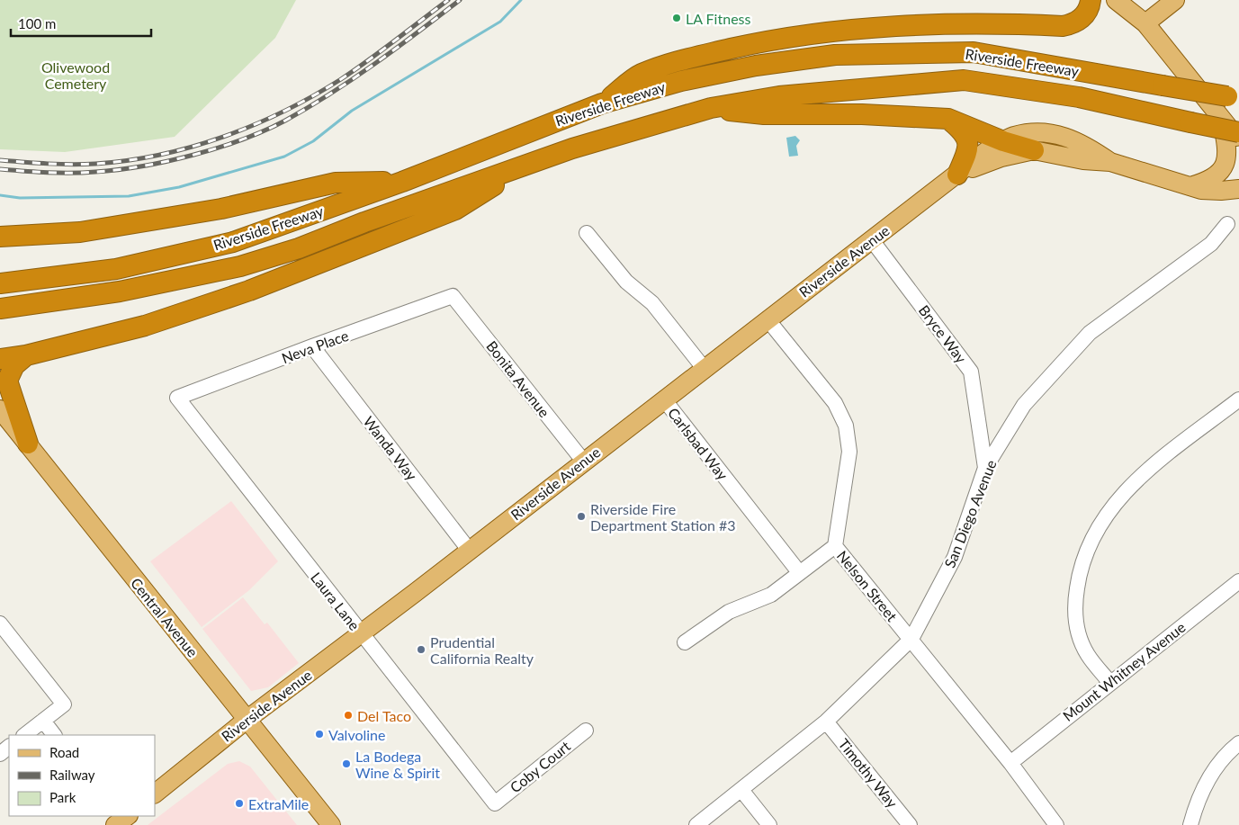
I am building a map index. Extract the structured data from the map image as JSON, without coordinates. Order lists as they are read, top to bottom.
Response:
{
  "streets": {
    "highway": ["Riverside Freeway"],
    "main road": ["Riverside Avenue", "Central Avenue"],
    "street": [
      "Bryce Way",
      "Neva Place",
      "Bonita Avenue",
      "Carlsbad Way",
      "Wanda Way",
      "San Diego Avenue",
      "Nelson Street",
      "Laura Lane",
      "Mount Whitney Avenue",
      "Coby Court",
      "Timothy Way"
    ]
  },
  "crossings": [
    ["Riverside Avenue", "Bryce Way"],
    ["Riverside Avenue", "Bonita Avenue"],
    ["Riverside Avenue", "Carlsbad Way"],
    ["Riverside Avenue", "Wanda Way"],
    ["Riverside Avenue", "Nelson Street"],
    ["Riverside Avenue", "Laura Lane"],
    ["Riverside Avenue", "Central Avenue"],
    ["Bryce Way", "San Diego Avenue"],
    ["Neva Place", "Bonita Avenue"],
    ["Neva Place", "Wanda Way"],
    ["Neva Place", "Laura Lane"],
    ["San Diego Avenue", "Nelson Street"],
    ["San Diego Avenue", "Timothy Way"],
    ["Nelson Street", "Mount Whitney Avenue"],
    ["Laura Lane", "Coby Court"]
  ],
  "parks": ["Olivewood Cemetery"],
  "places": [
    "LA Fitness",
    "Riverside Fire Department Station #3",
    "Prudential California Realty",
    "Del Taco",
    "Valvoline",
    "La Bodega Wine & Spirit",
    "ExtraMile"
  ],
  "legend": ["Road", "Railway", "Park"],
  "scale_bar": "100 m"
}
